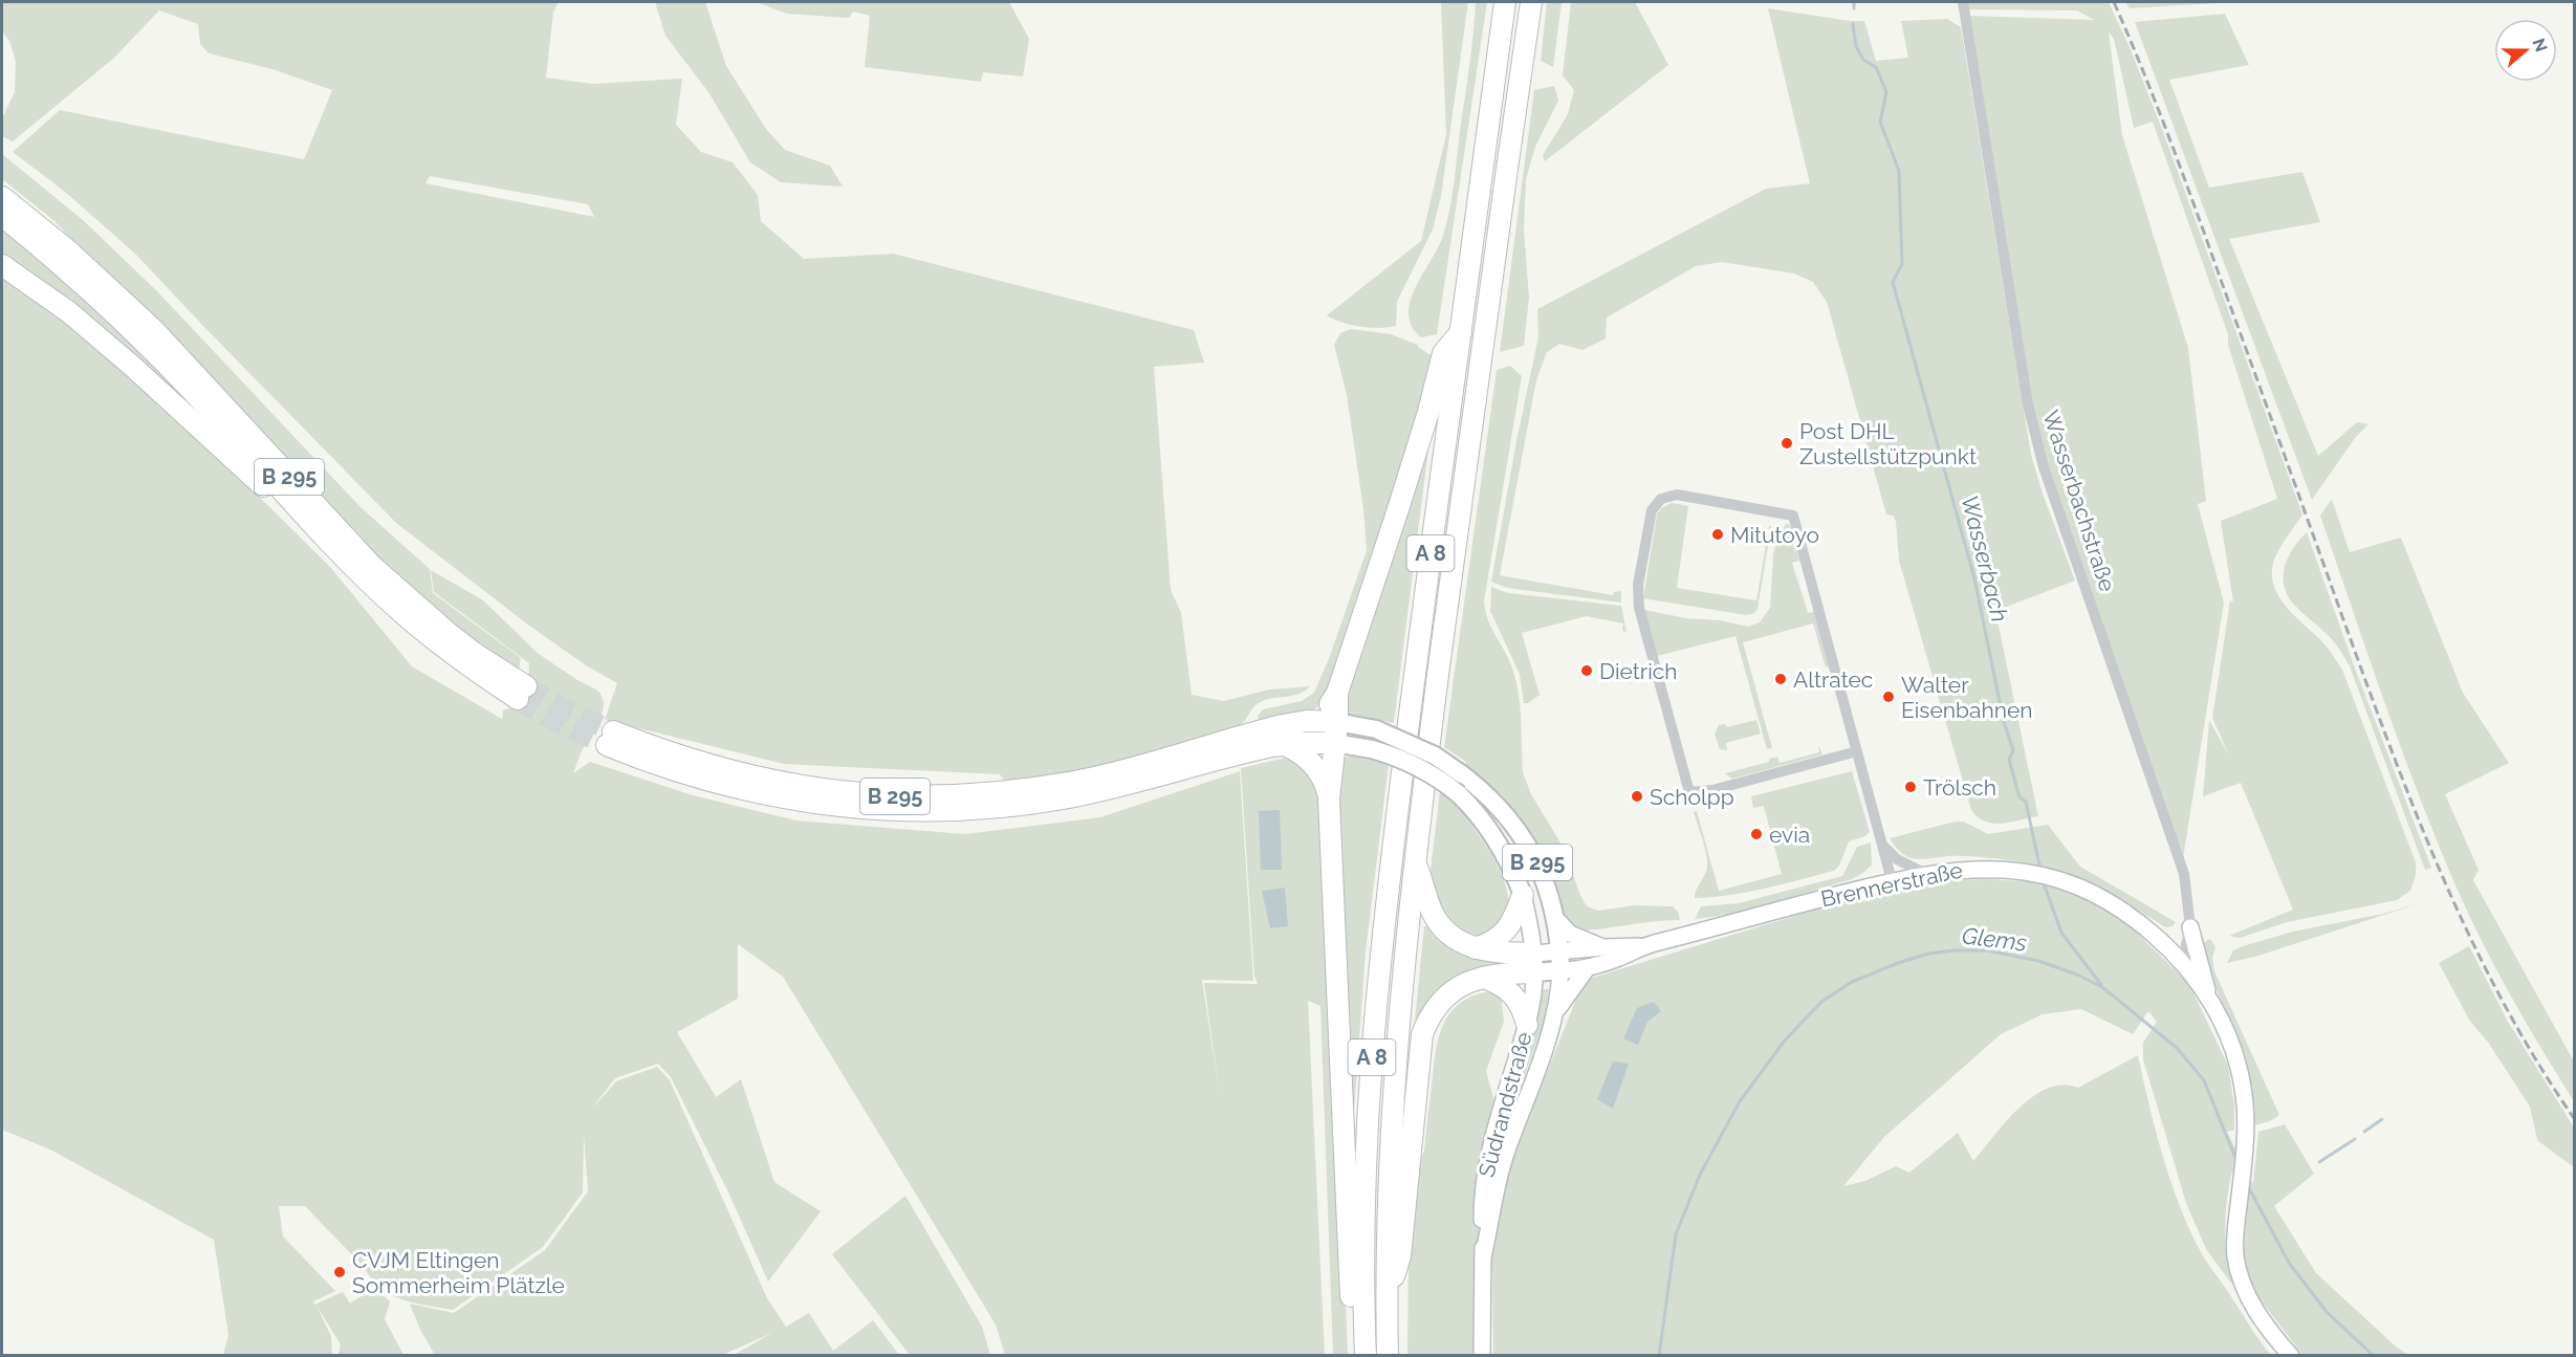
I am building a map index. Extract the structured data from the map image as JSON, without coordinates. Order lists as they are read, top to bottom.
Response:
{
  "streets": {
    "highway": ["B 295", "A 8"],
    "main road": ["Brennerstraße", "Südrandstraße"],
    "street": ["Wasserbachstraße"]
  },
  "crossings": [
    ["B 295", "A 8"],
    ["B 295", "Brennerstraße"],
    ["B 295", "Südrandstraße"],
    ["Wasserbachstraße", "Brennerstraße"],
    ["Brennerstraße", "Südrandstraße"]
  ],
  "water": ["Wasserbach", "Glems"],
  "places": [
    "Post DHL Zustellstützpunkt",
    "Mitutoyo",
    "Dietrich",
    "Altratec",
    "Walter Eisenbahnen",
    "Trölsch",
    "Scholpp",
    "evia",
    "CVJM Eltingen Sommerheim Plätzle"
  ],
  "north": "right"
}
